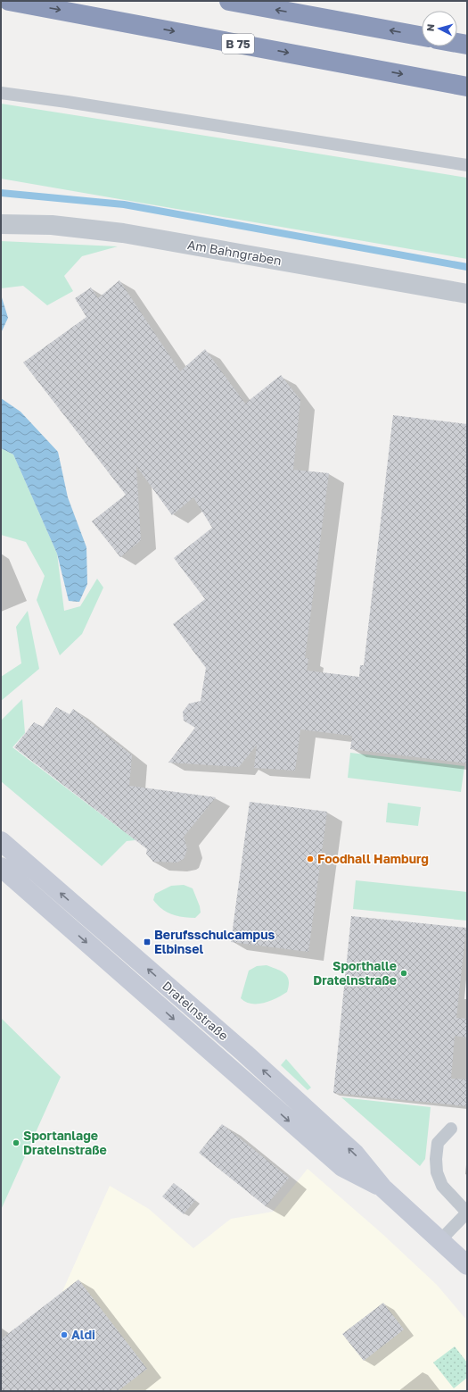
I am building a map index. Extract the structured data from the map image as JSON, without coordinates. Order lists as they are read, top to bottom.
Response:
{
  "streets": {
    "highway": ["B 75"],
    "main road": ["Dratelnstraße"],
    "street": ["Am Bahngraben"]
  },
  "places": {
    "other": [
      "Foodhall Hamburg",
      "Sporthalle Dratelnstraße",
      "Sportanlage Dratelnstraße",
      "Aldi"
    ],
    "transit": ["Berufsschulcampus Elbinsel"]
  },
  "north": "left"
}
